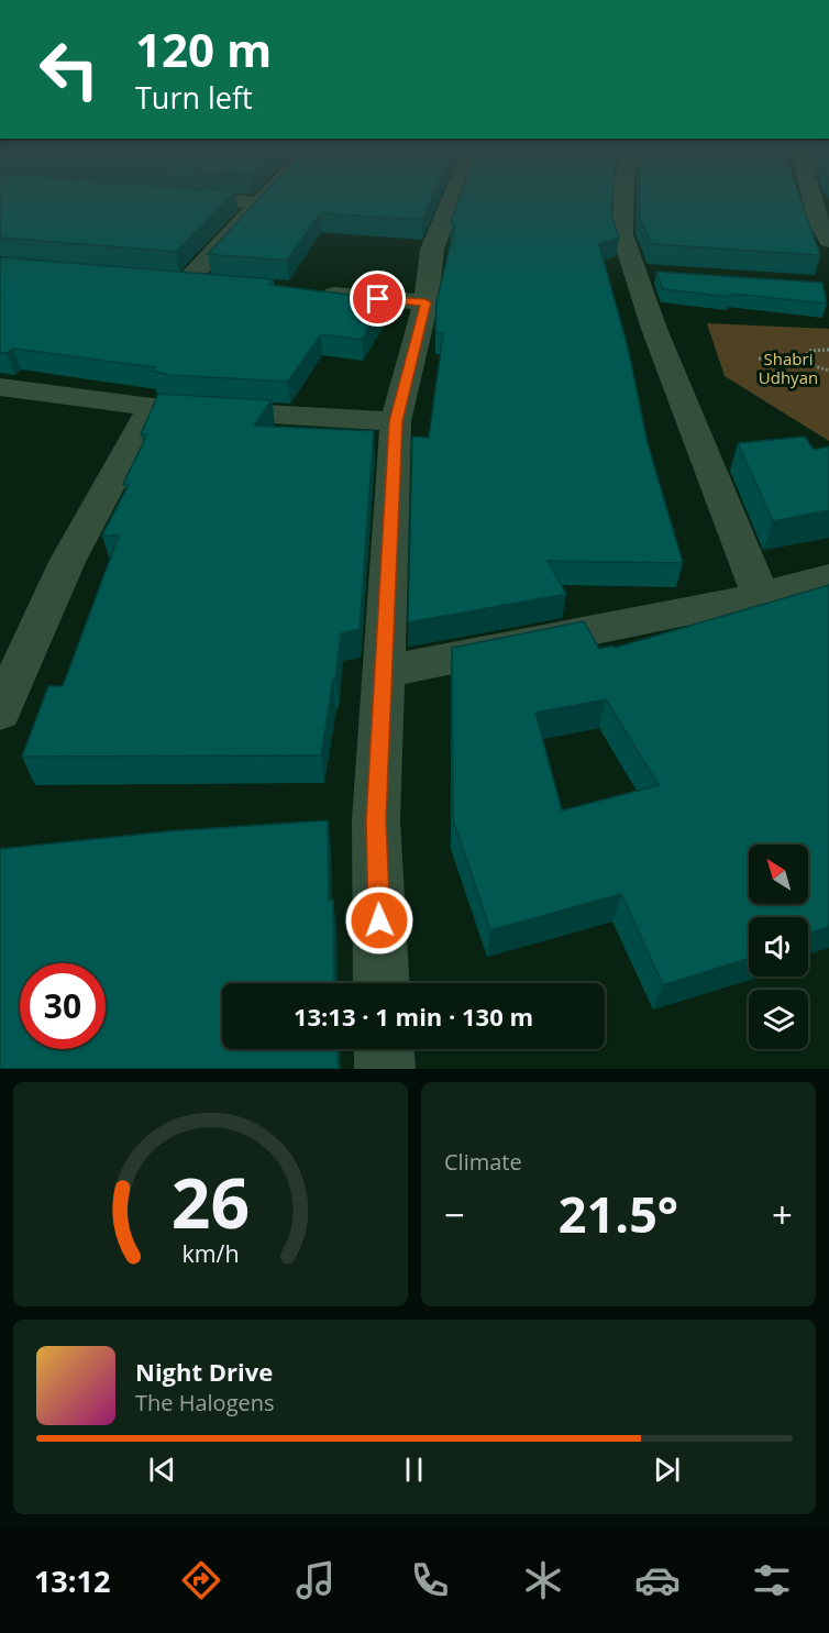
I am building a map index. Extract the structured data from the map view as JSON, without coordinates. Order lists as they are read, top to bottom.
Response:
{
  "parks": ["Shabri Udhyan"],
  "north": "top left",
  "page": {
    "turn": ["120 m", "Turn left"],
    "limit": "30",
    "trip": "13:13 · 1 min · 130 m",
    "tile": "Climate",
    "heat": ["−", "21.5°", "+"],
    "song": ["Night Drive", "The Halogens"],
    "tabs": "13:12",
    "gauge": ["26", "km/h"]
  }
}
